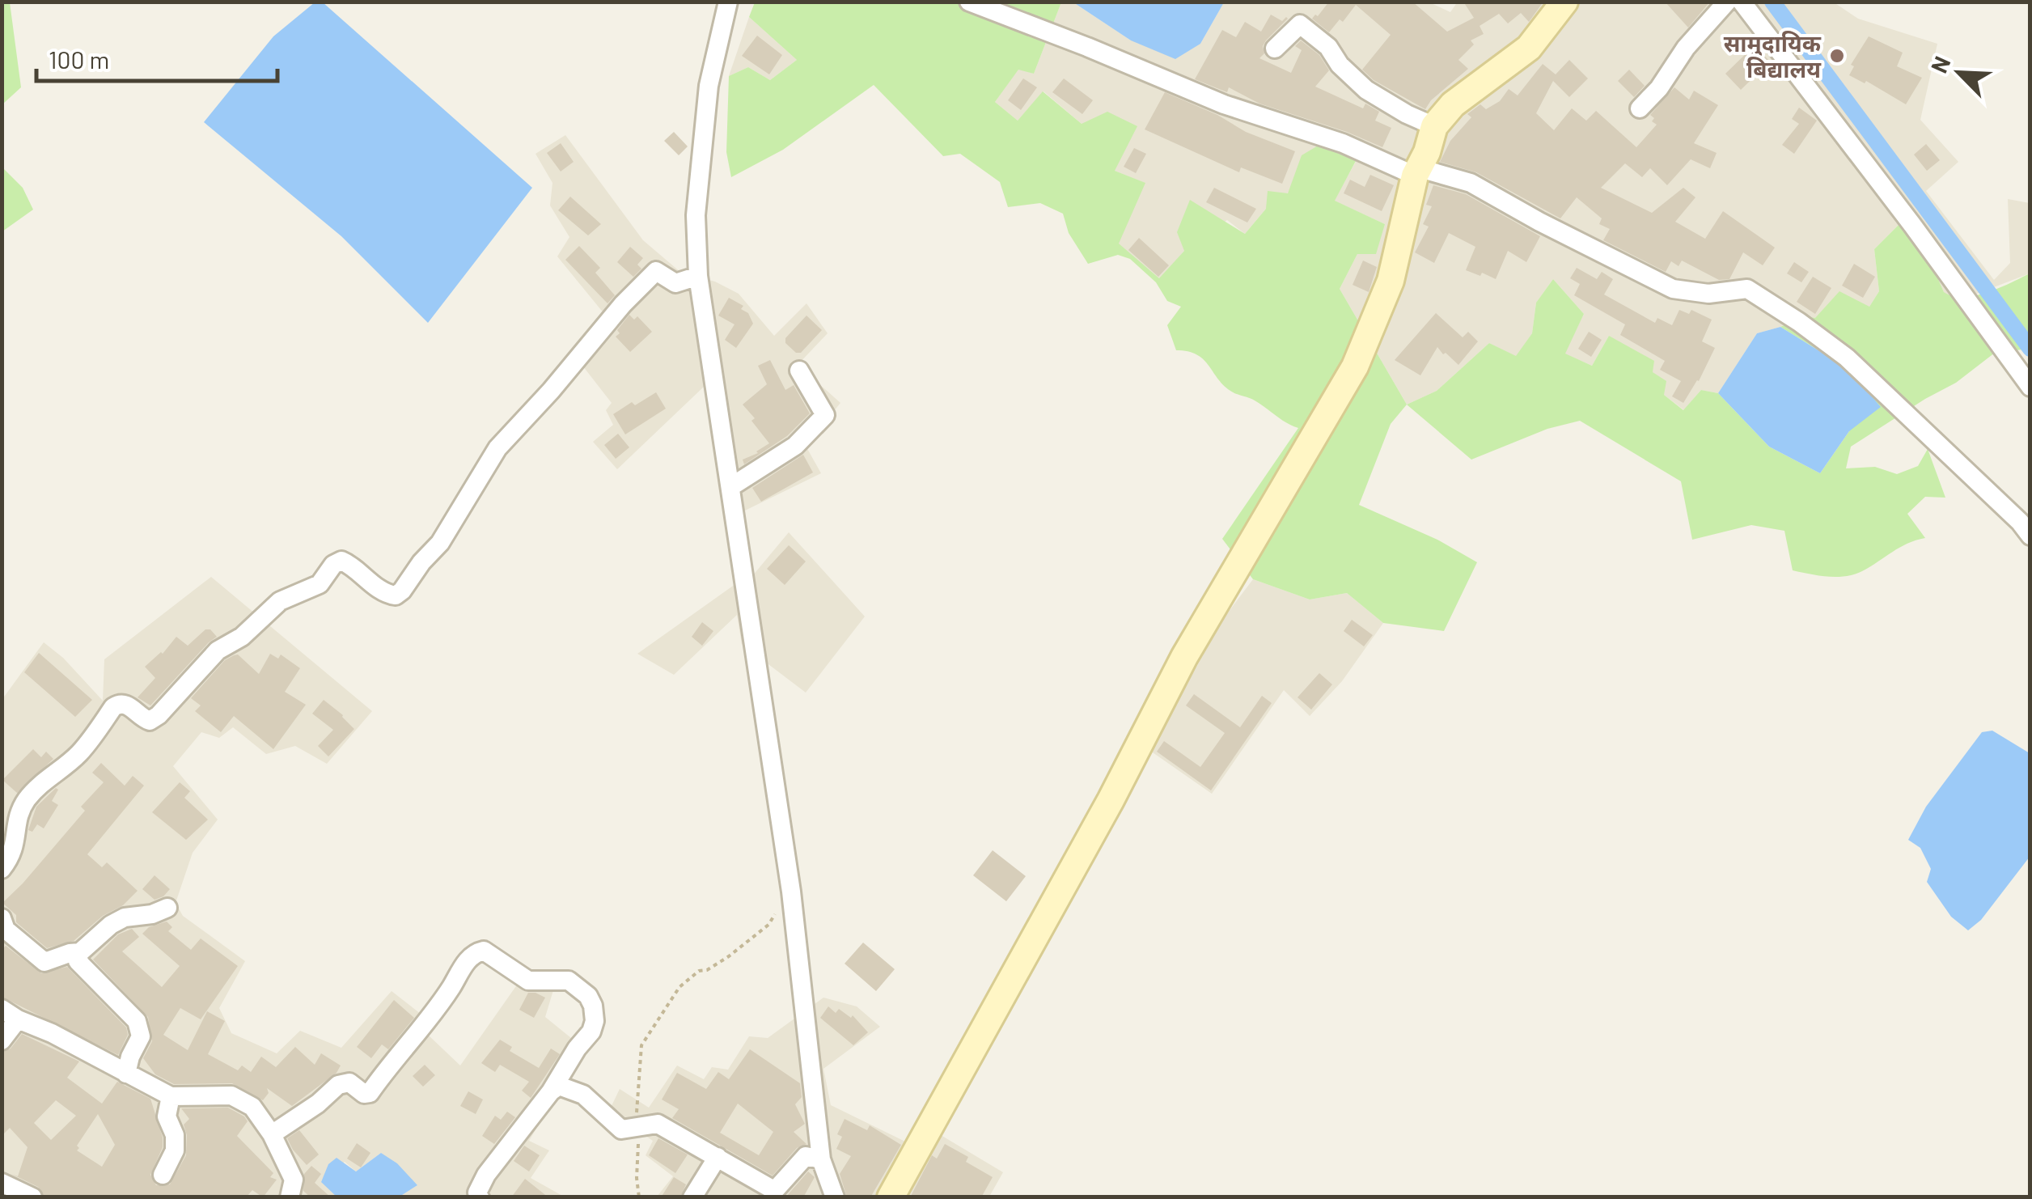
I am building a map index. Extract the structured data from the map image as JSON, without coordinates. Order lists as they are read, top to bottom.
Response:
{
  "places": ["सामुदायिक बिद्यालय"],
  "scale_bar": "100 m",
  "north": "top left"
}
